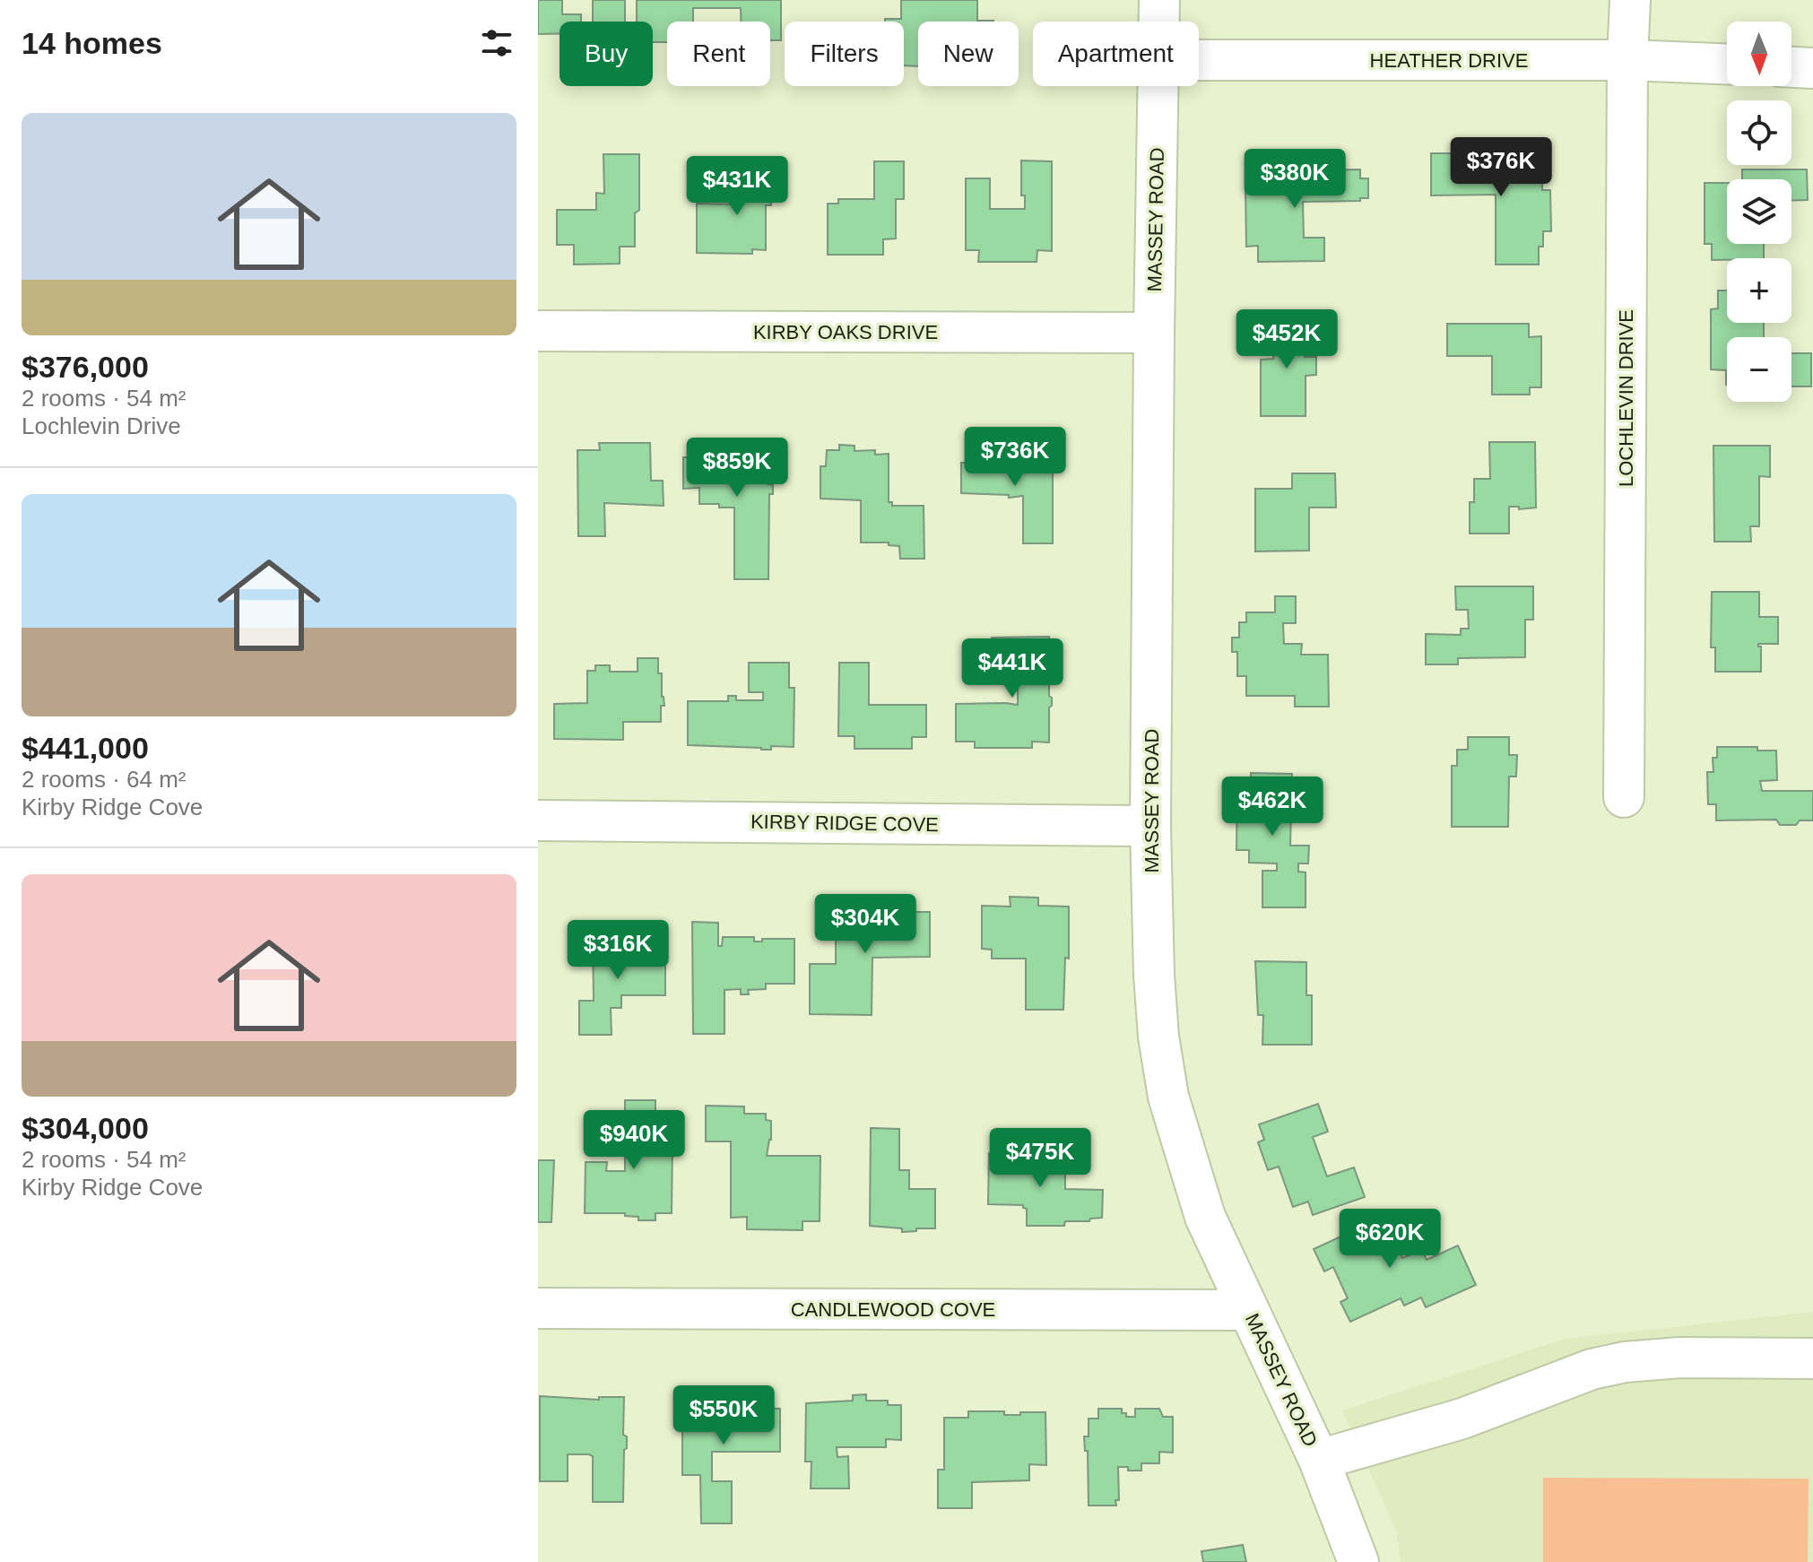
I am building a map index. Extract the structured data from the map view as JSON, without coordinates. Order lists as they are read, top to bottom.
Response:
{
  "streets": {
    "street": [
      "HEATHER DRIVE",
      "MASSEY ROAD",
      "KIRBY OAKS DRIVE",
      "LOCHLEVIN DRIVE",
      "KIRBY RIDGE COVE",
      "CANDLEWOOD COVE"
    ]
  },
  "crossings": [
    ["HEATHER DRIVE", "LOCHLEVIN DRIVE"],
    ["MASSEY ROAD", "KIRBY OAKS DRIVE"],
    ["MASSEY ROAD", "KIRBY RIDGE COVE"],
    ["MASSEY ROAD", "CANDLEWOOD COVE"]
  ],
  "north": "bottom",
  "page": {
    "heading": "14 homes",
    "map_buttons": ["+", "−"],
    "chip": [
      "Buy",
      "Rent",
      "Filters",
      "New",
      "Apartment"
    ],
    "list": [
      {
        "name": "$376,000",
        "note": "2 rooms · 54 m² · Lochlevin Drive"
      },
      {
        "name": "$441,000",
        "note": "2 rooms · 64 m² · Kirby Ridge Cove"
      },
      {
        "name": "$304,000",
        "note": "2 rooms · 54 m² · Kirby Ridge Cove"
      }
    ],
    "price": [
      "$376K",
      "$380K",
      "$431K",
      "$452K",
      "$736K",
      "$859K",
      "$441K",
      "$462K",
      "$304K",
      "$316K",
      "$940K",
      "$475K",
      "$620K",
      "$550K"
    ]
  }
}
